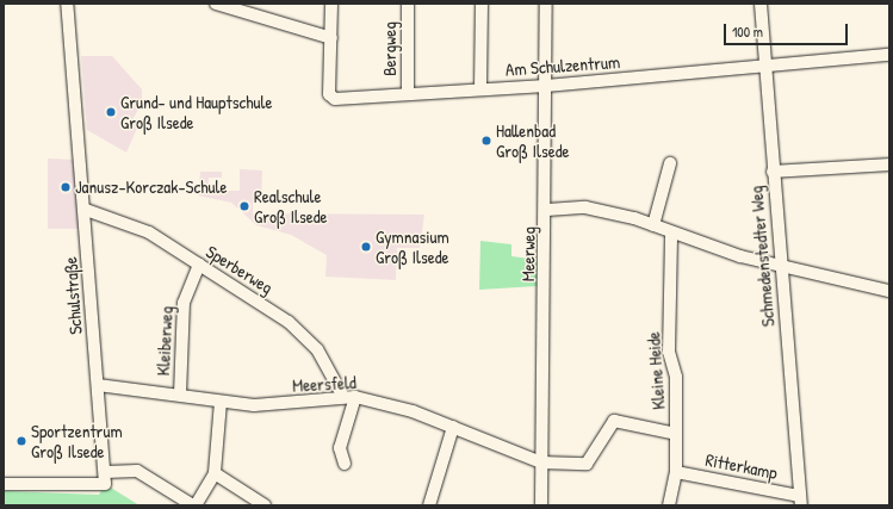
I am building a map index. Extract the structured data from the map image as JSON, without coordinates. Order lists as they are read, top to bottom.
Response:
{
  "streets": {
    "street": [
      "Bergweg",
      "Am Schulzentrum",
      "Meerweg",
      "Schmedenstedter Weg",
      "Sperberweg",
      "Schulstraße",
      "Kleiberweg",
      "Kleine Heide",
      "Meersfeld",
      "Ritterkamp"
    ]
  },
  "crossings": [
    ["Bergweg", "Am Schulzentrum"],
    ["Am Schulzentrum", "Meerweg"],
    ["Am Schulzentrum", "Schmedenstedter Weg"],
    ["Meerweg", "Meersfeld"],
    ["Schmedenstedter Weg", "Ritterkamp"],
    ["Sperberweg", "Schulstraße"],
    ["Sperberweg", "Kleiberweg"],
    ["Sperberweg", "Meersfeld"],
    ["Schulstraße", "Meersfeld"],
    ["Kleiberweg", "Meersfeld"],
    ["Kleine Heide", "Ritterkamp"]
  ],
  "places": [
    "Grund- und Hauptschule Groß Ilsede",
    "Hallenbad Groß Ilsede",
    "Janusz-Korczak-Schule",
    "Realschule Groß Ilsede",
    "Gymnasium Groß Ilsede",
    "Sportzentrum Groß Ilsede"
  ],
  "scale_bar": "100 m"
}
